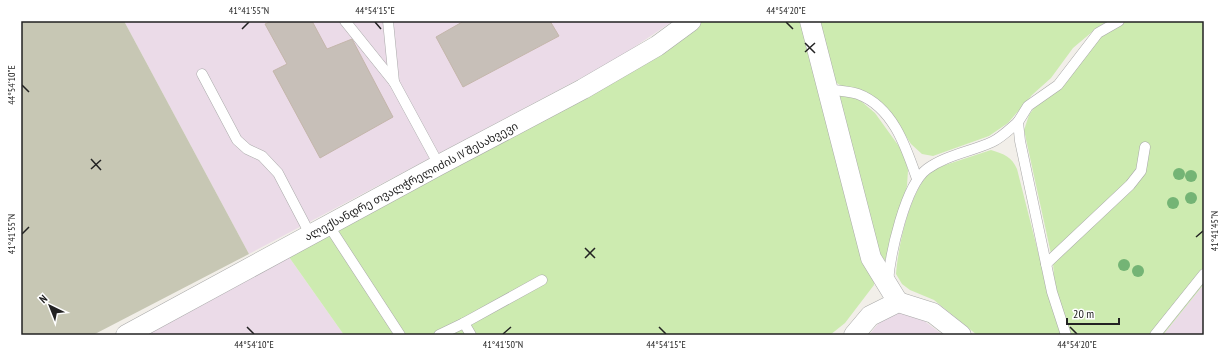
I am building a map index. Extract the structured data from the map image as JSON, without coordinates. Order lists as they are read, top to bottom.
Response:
{
  "streets": {
    "street": ["ალექსანდრე თვალჭრელიძის IV შესახვევი"]
  },
  "scale_bar": "20 m",
  "north": "top left",
  "coordinates": [
    "41°41'55\"N",
    "44°54'15\"E",
    "44°54'20\"E",
    "44°54'10\"E",
    "41°41'45\"N",
    "41°41'50\"N"
  ]
}
